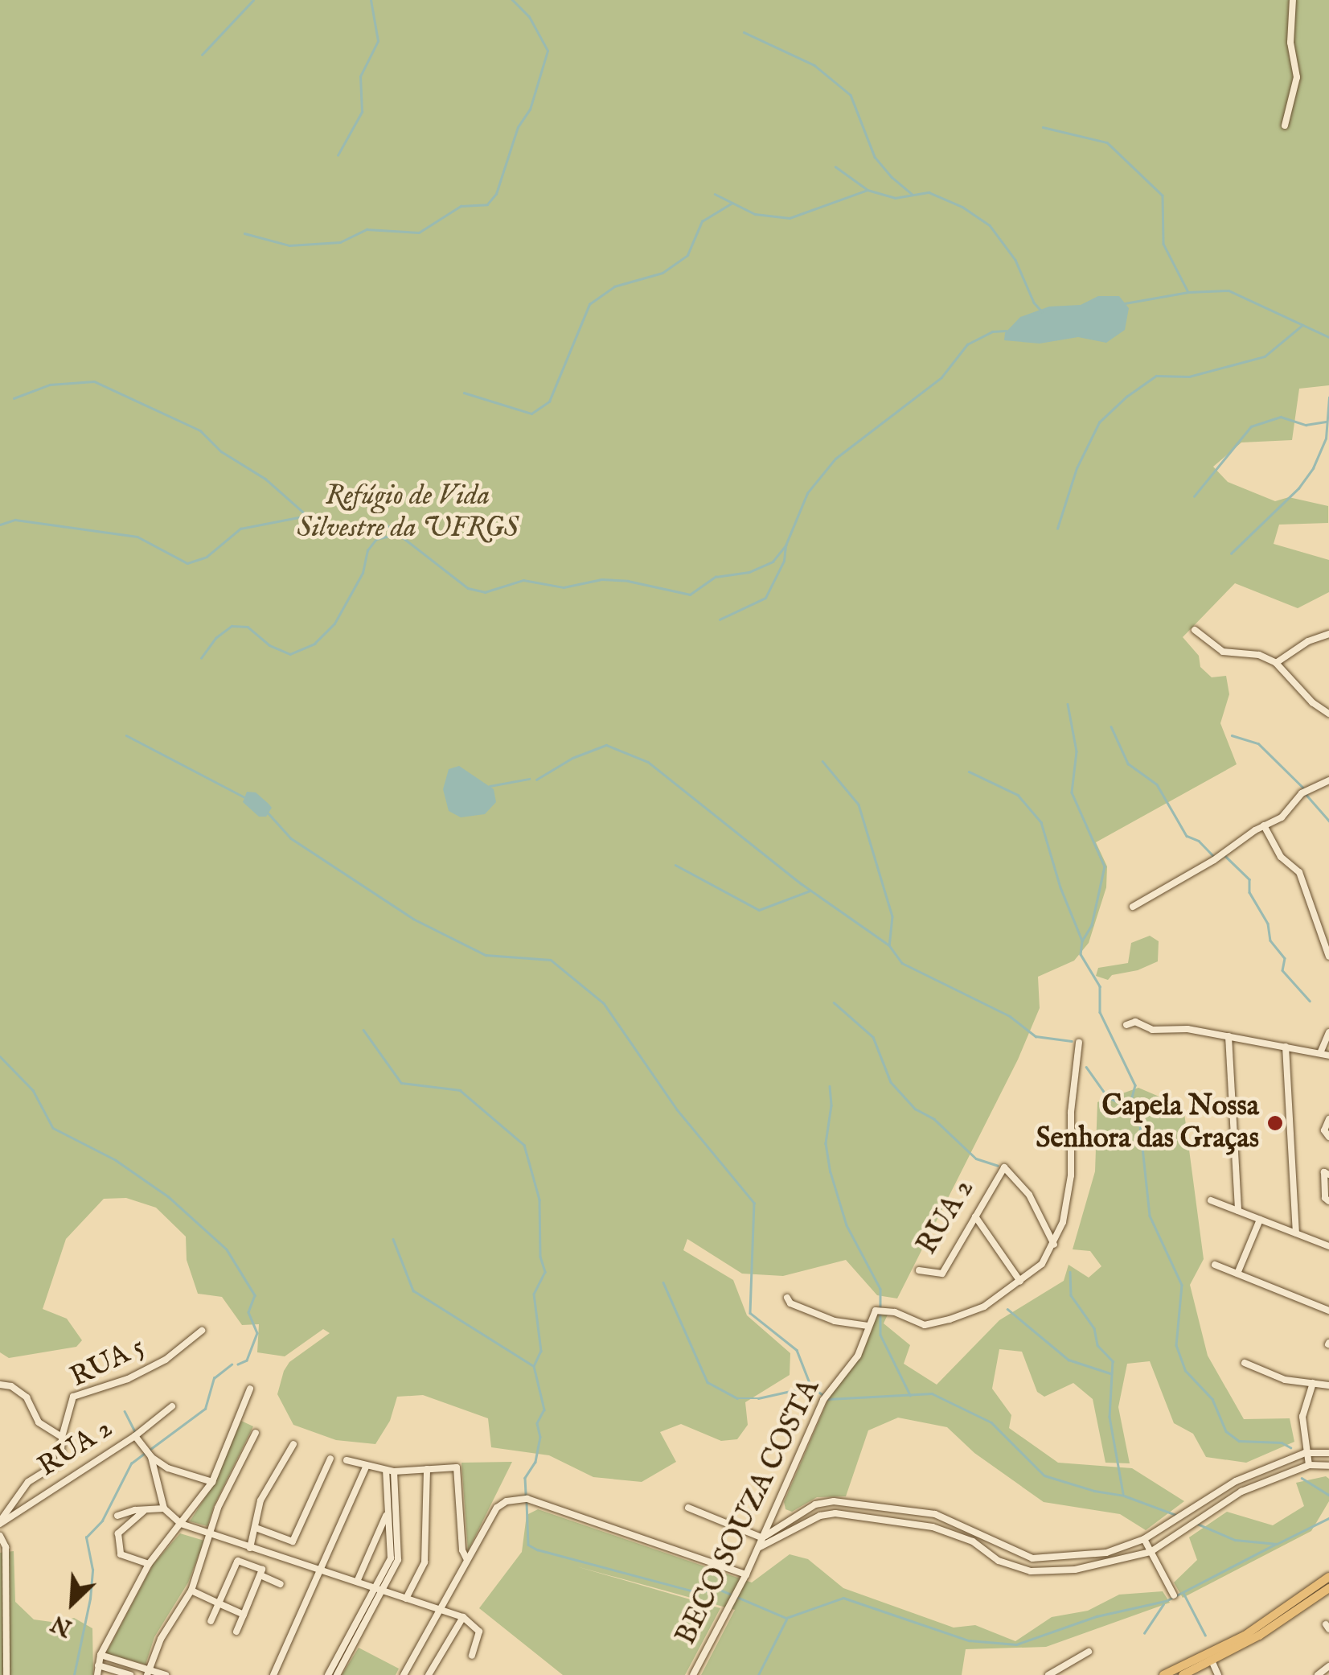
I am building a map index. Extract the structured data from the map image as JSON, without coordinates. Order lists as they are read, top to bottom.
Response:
{
  "streets": {
    "street": ["RUA 2", "RUA 5", "BECO SOUZA COSTA"]
  },
  "crossings": [
    ["RUA 2", "RUA 5"]
  ],
  "parks": ["Refúgio de Vida Silvestre da UFRGS"],
  "places": ["Capela Nossa Senhora das Graças"],
  "north": "bottom left"
}
